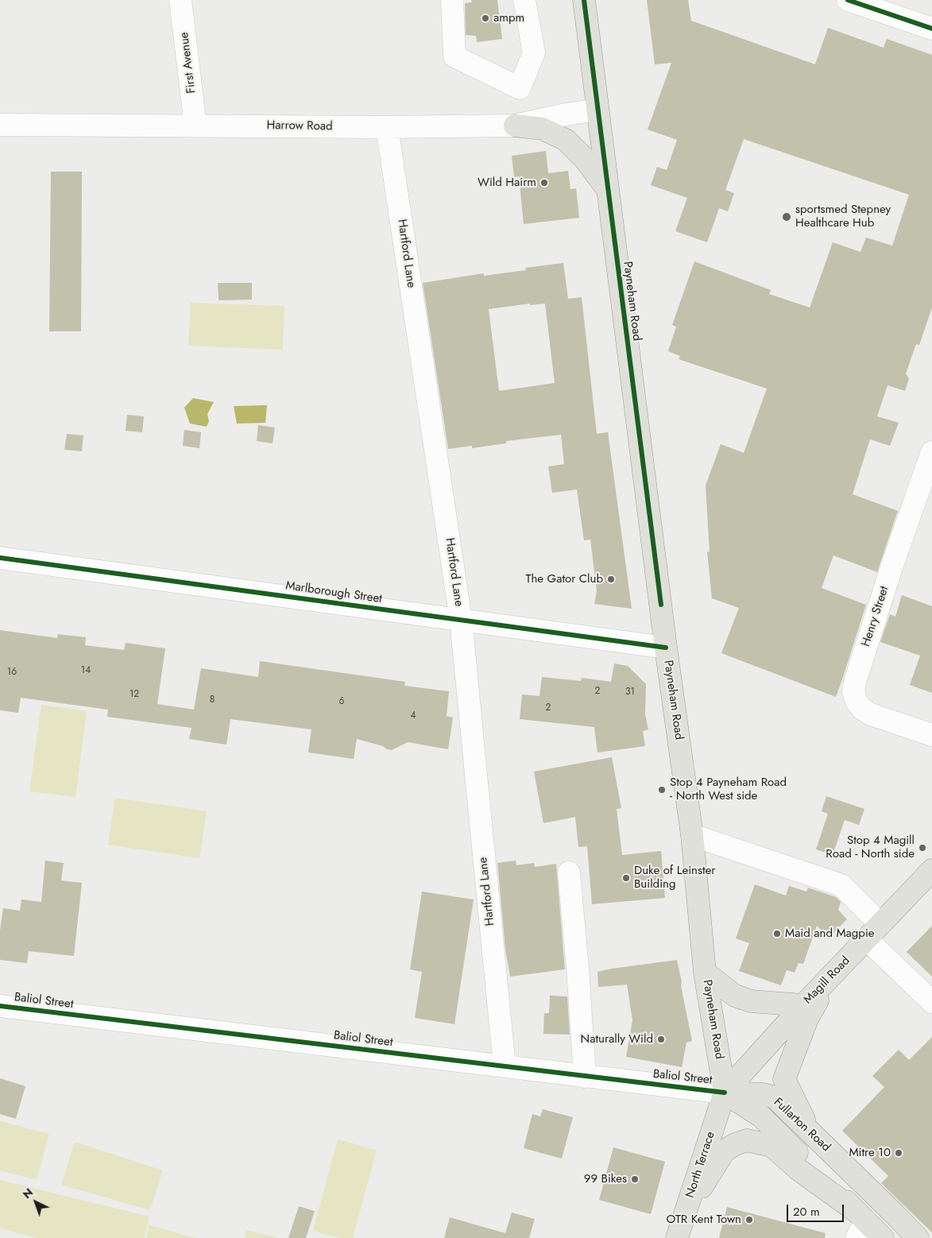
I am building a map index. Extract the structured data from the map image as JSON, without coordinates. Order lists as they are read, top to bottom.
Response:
{
  "streets": {
    "main road": [
      "Payneham Road",
      "Magill Road",
      "Fullarton Road",
      "North Terrace"
    ],
    "street": [
      "First Avenue",
      "Harrow Road",
      "Hartford Lane",
      "Marlborough Street",
      "Henry Street",
      "Baliol Street"
    ]
  },
  "crossings": [
    ["First Avenue", "Harrow Road"],
    ["Harrow Road", "Hartford Lane"],
    ["Harrow Road", "Payneham Road"],
    ["Hartford Lane", "Marlborough Street"],
    ["Hartford Lane", "Baliol Street"],
    ["Payneham Road", "Marlborough Street"],
    ["Payneham Road", "Magill Road"],
    ["Payneham Road", "Baliol Street"],
    ["Payneham Road", "Fullarton Road"],
    ["Payneham Road", "North Terrace"],
    ["Magill Road", "Baliol Street"],
    ["Magill Road", "Fullarton Road"],
    ["Magill Road", "North Terrace"],
    ["Baliol Street", "Fullarton Road"],
    ["Baliol Street", "North Terrace"],
    ["Fullarton Road", "North Terrace"]
  ],
  "places": [
    "ampm",
    "Wild Hairm",
    "sportsmed Stepney Healthcare Hub",
    "The Gator Club",
    "Stop 4 Payneham Road - North West side",
    "Stop 4 Magill Road - North side",
    "Duke of Leinster Building",
    "Maid and Magpie",
    "Naturally Wild",
    "Mitre 10",
    "99 Bikes",
    "OTR Kent Town"
  ],
  "house_numbers": [
    "14",
    "16",
    "2",
    "31",
    "12",
    "8",
    "6",
    "2",
    "4"
  ],
  "scale_bar": "20 m",
  "north": "top left"
}
